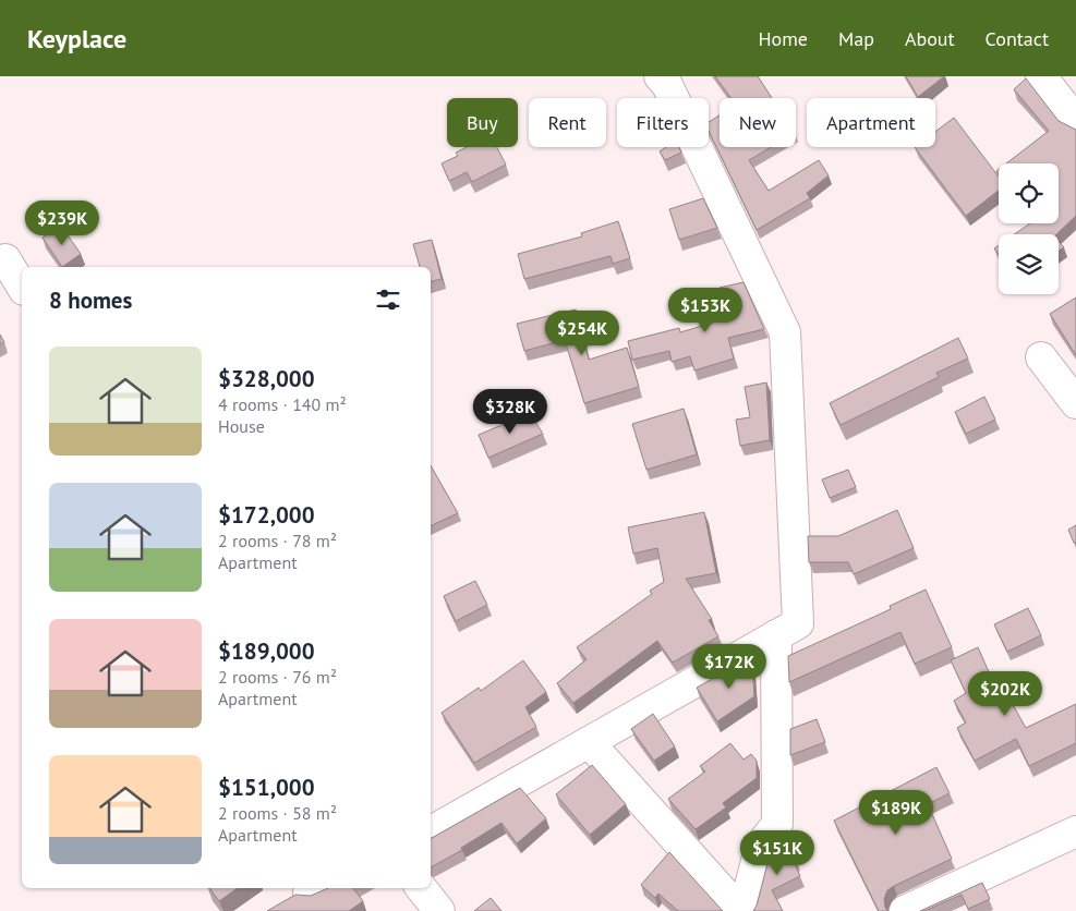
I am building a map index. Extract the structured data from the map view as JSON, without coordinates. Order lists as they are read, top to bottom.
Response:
{
  "page": {
    "header": "Keyplace",
    "nav": [
      "Home",
      "Map",
      "About",
      "Contact"
    ],
    "chip": [
      "Buy",
      "Rent",
      "Filters",
      "New",
      "Apartment"
    ],
    "price": [
      "$239K",
      "$153K",
      "$254K",
      "$328K",
      "$172K",
      "$202K",
      "$189K",
      "$151K"
    ],
    "heading": "8 homes",
    "list": [
      {
        "name": "$328,000",
        "note": "4 rooms · 140 m² · House"
      },
      {
        "name": "$172,000",
        "note": "2 rooms · 78 m² · Apartment"
      },
      {
        "name": "$189,000",
        "note": "2 rooms · 76 m² · Apartment"
      },
      {
        "name": "$151,000",
        "note": "2 rooms · 58 m² · Apartment"
      }
    ]
  }
}
